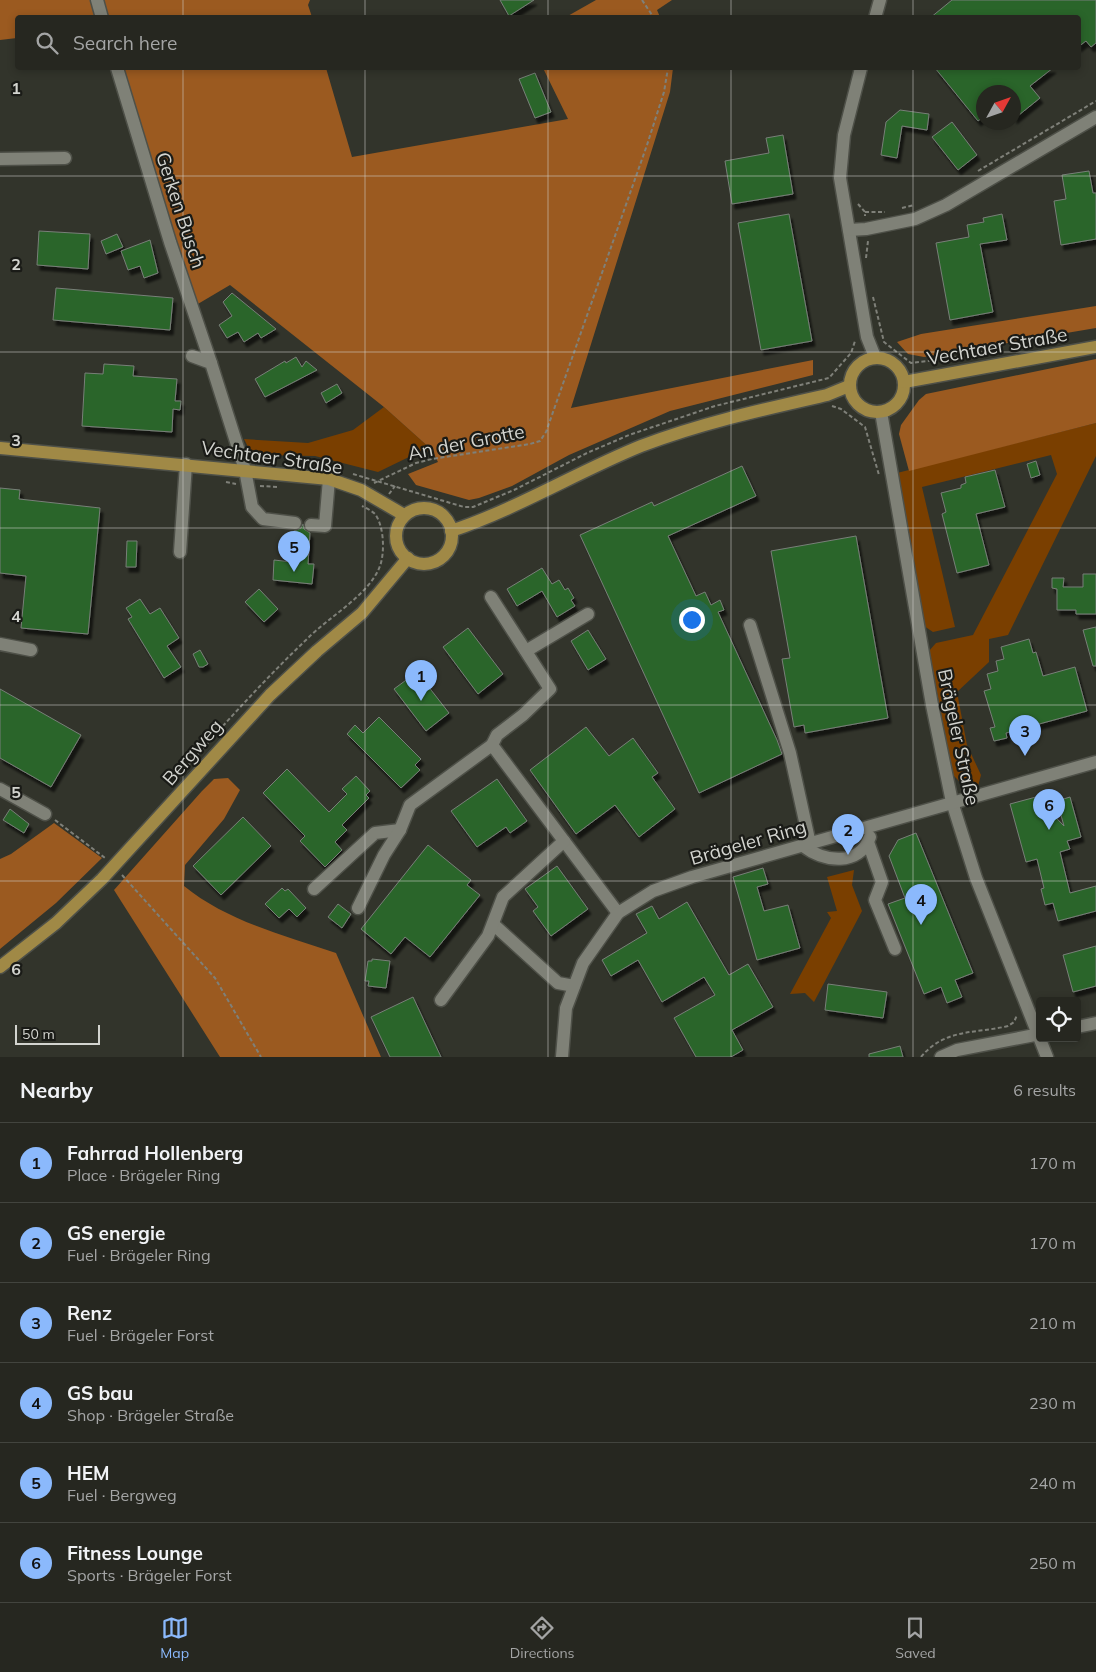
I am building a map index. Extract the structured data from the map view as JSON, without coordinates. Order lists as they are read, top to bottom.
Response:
{
  "streets": {
    "main road": ["Vechtaer Straße", "Bergweg"],
    "street": ["Gerken Busch", "Brägeler Straße", "Brägeler Ring"],
    "path": ["An der Grotte"]
  },
  "crossings": [
    ["Gerken Busch", "Vechtaer Straße"],
    ["Vechtaer Straße", "An der Grotte"],
    ["Vechtaer Straße", "Brägeler Straße"],
    ["Vechtaer Straße", "Bergweg"],
    ["Brägeler Straße", "Brägeler Ring"]
  ],
  "scale_bar": "50 m",
  "north": "top right",
  "page": {
    "search": "Search here",
    "pins": [
      "5",
      "1",
      "3",
      "6",
      "2",
      "4"
    ],
    "scale": "50 m",
    "heading": ["Nearby", "6 results"],
    "list": [
      {
        "mark": "1",
        "name": "Fahrrad Hollenberg",
        "note": "Place · Brägeler Ring",
        "value": "170 m"
      },
      {
        "mark": "2",
        "name": "GS energie",
        "note": "Fuel · Brägeler Ring",
        "value": "170 m"
      },
      {
        "mark": "3",
        "name": "Renz",
        "note": "Fuel · Brägeler Forst",
        "value": "210 m"
      },
      {
        "mark": "4",
        "name": "GS bau",
        "note": "Shop · Brägeler Straße",
        "value": "230 m"
      },
      {
        "mark": "5",
        "name": "HEM",
        "note": "Fuel · Bergweg",
        "value": "240 m"
      },
      {
        "mark": "6",
        "name": "Fitness Lounge",
        "note": "Sports · Brägeler Forst",
        "value": "250 m"
      }
    ],
    "nav": ["Map", "Directions", "Saved"]
  },
  "grid": {
    "rows": [
      "1",
      "2",
      "3",
      "4",
      "5",
      "6"
    ]
  }
}
